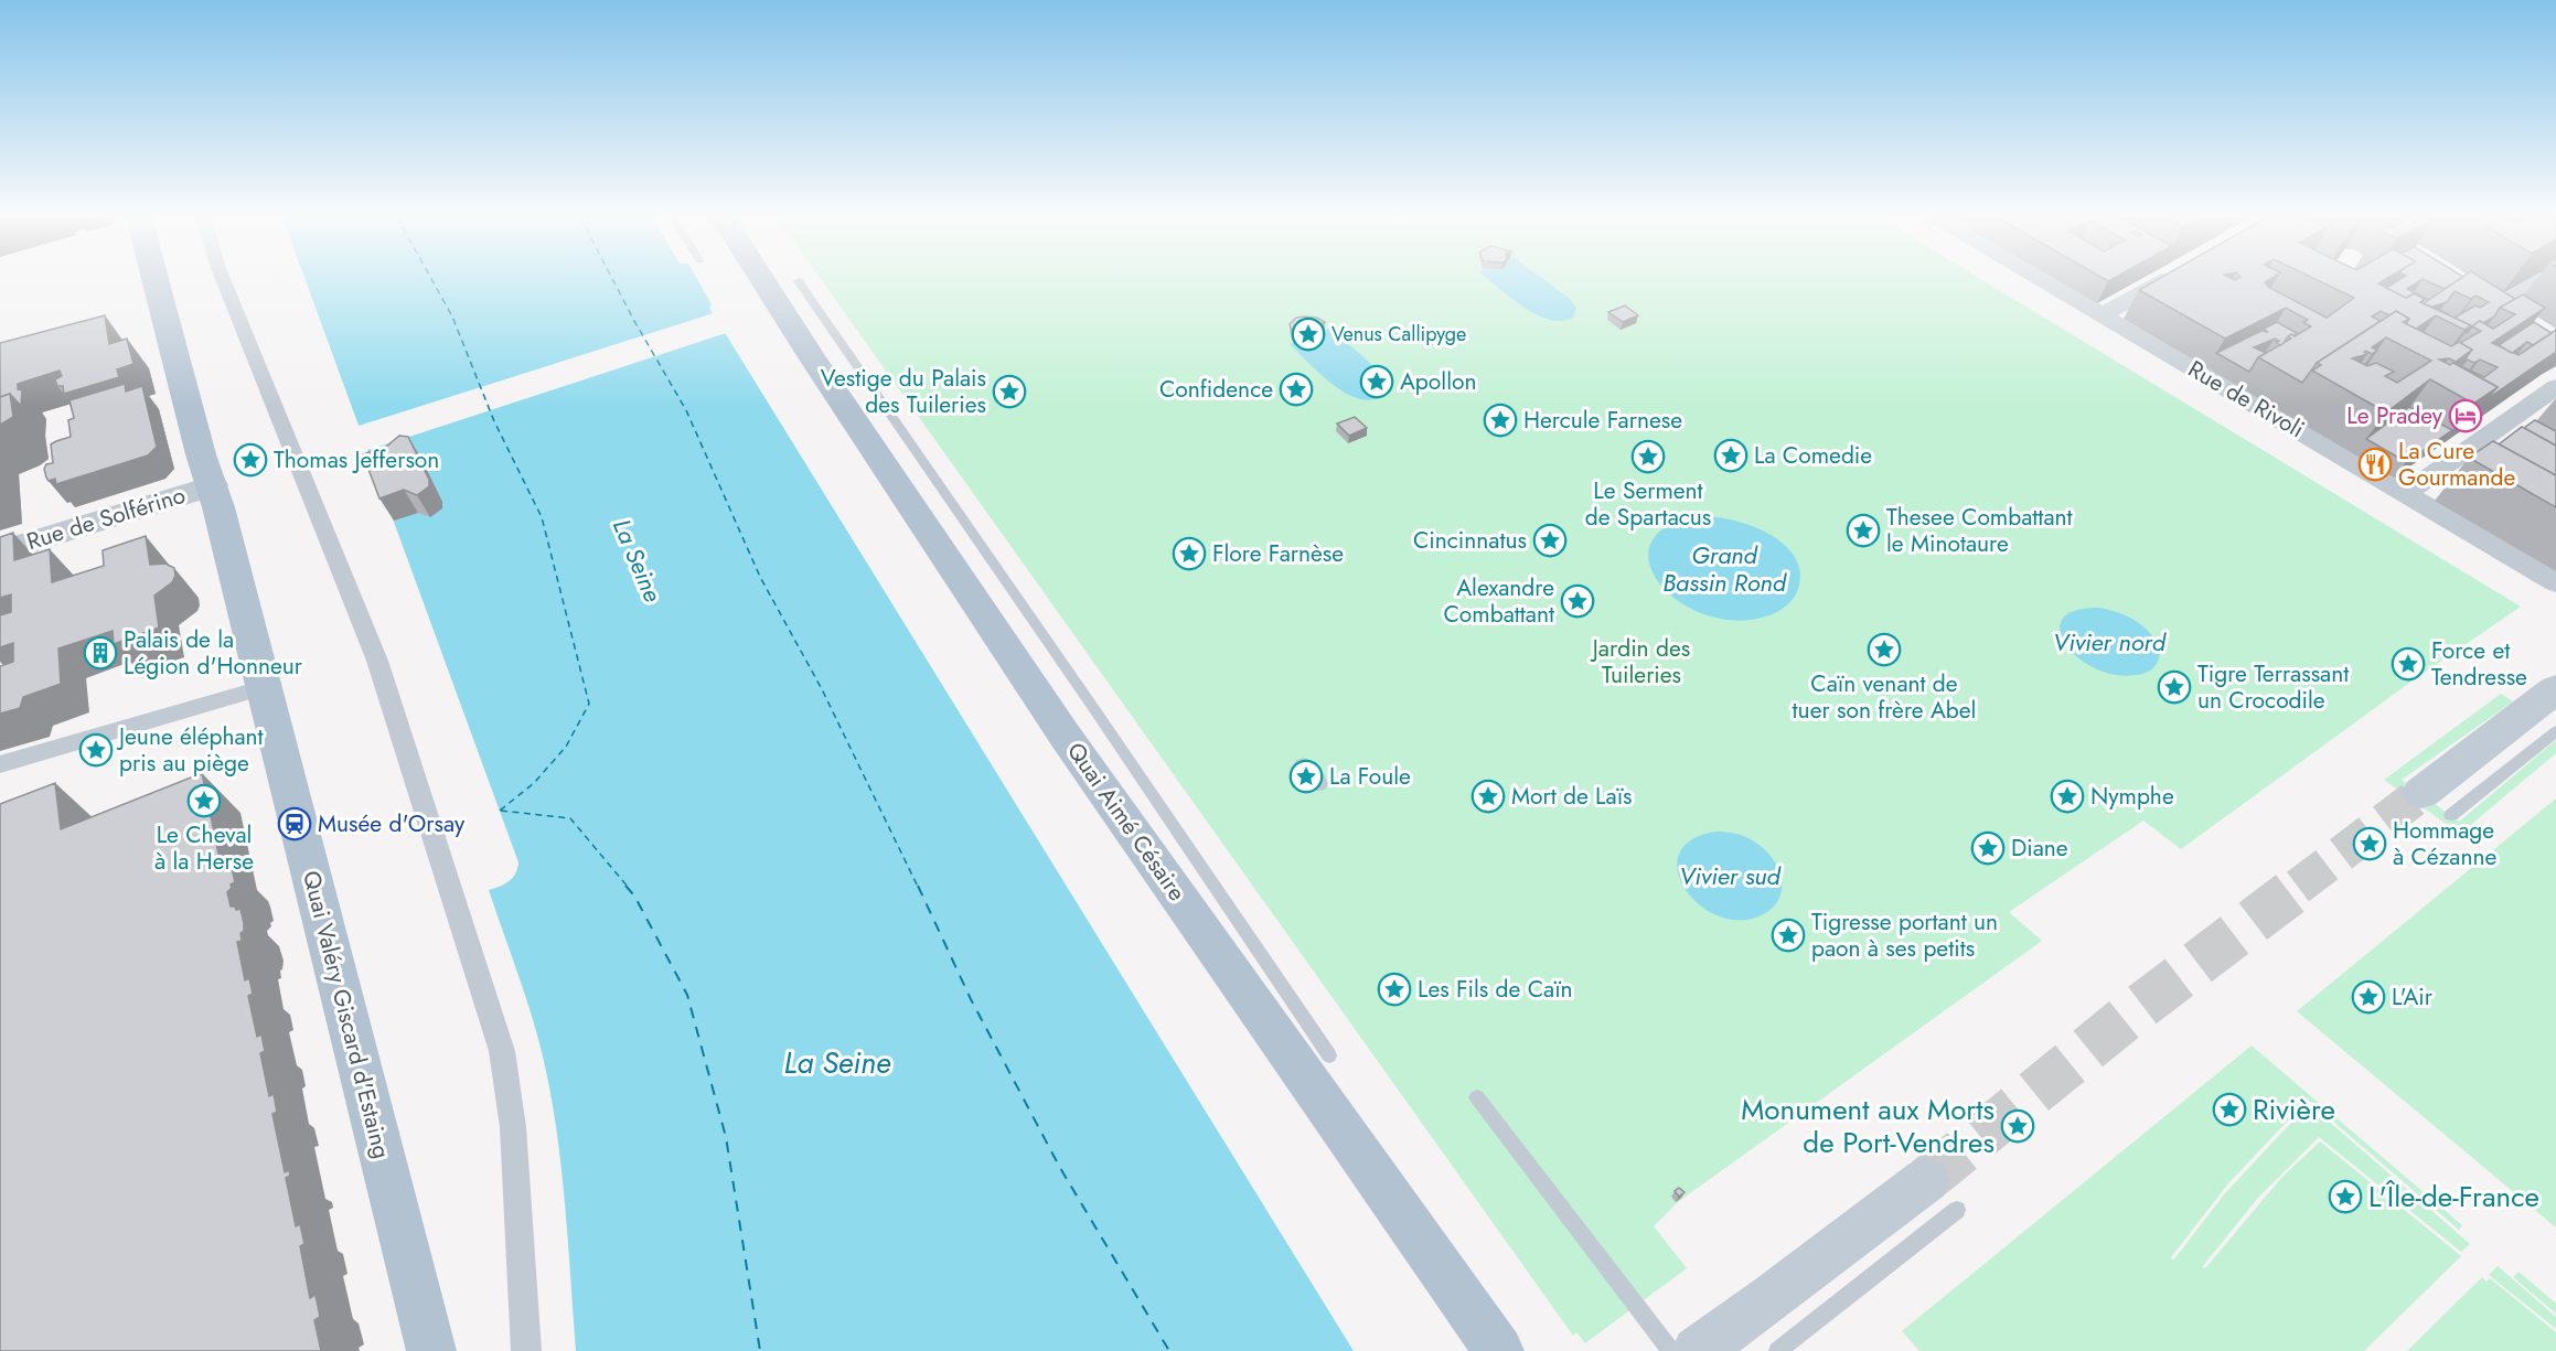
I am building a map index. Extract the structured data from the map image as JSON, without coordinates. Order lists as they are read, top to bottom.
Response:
{
  "streets": {
    "main road": ["Quai Aimé Césaire", "Quai Valéry Giscard d'Estaing"],
    "street": ["Rue de Rivoli", "Rue de Solférino"]
  },
  "crossings": [
    ["Rue de Solférino", "Quai Valéry Giscard d'Estaing"]
  ],
  "water": [
    "Grand Bassin Rond",
    "La Seine",
    "Vivier nord",
    "Vivier sud"
  ],
  "parks": ["Jardin des Tuileries"],
  "places": {
    "place": [
      "Venus Callipyge",
      "Apollon",
      "Confidence",
      "Vestige du Palais des Tuileries",
      "Hercule Farnese",
      "La Comedie",
      "Le Serment de Spartacus",
      "Thomas Jefferson",
      "Thesee Combattant le Minotaure",
      "Cincinnatus",
      "Flore Farnèse",
      "Alexandre Combattant",
      "Caïn venant de tuer son frère Abel",
      "Force et Tendresse",
      "Tigre Terrassant un Crocodile",
      "Jeune éléphant pris au piège",
      "La Foule",
      "Mort de Laïs",
      "Nymphe",
      "Le Cheval à la Herse",
      "Hommage à Cézanne",
      "Diane",
      "Tigresse portant un paon à ses petits",
      "Les Fils de Caïn",
      "L'Air",
      "Rivière",
      "Monument aux Morts de Port-Vendres",
      "L'Île-de-France"
    ],
    "hotel": ["Le Pradey"],
    "restaurant": ["La Cure Gourmande"],
    "building": ["Palais de la Légion d'Honneur"],
    "station": ["Musée d'Orsay"]
  }
}
